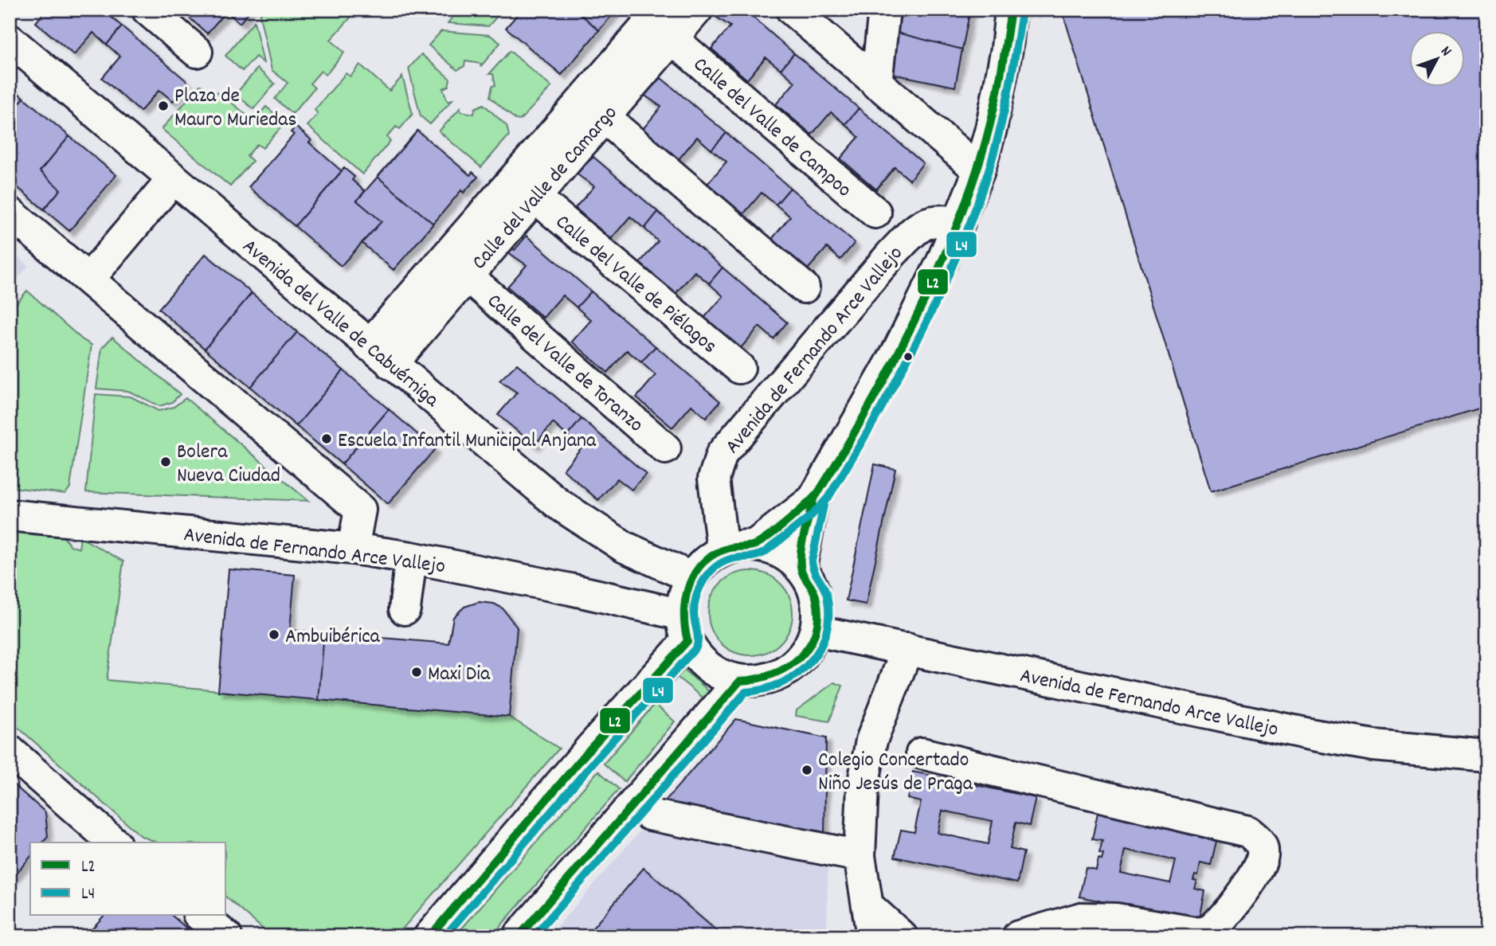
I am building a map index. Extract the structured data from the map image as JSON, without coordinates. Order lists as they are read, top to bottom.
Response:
{
  "streets": {
    "street": [
      "Calle del Valle de Campoo",
      "Calle del Valle de Camargo",
      "Calle del Valle de Piélagos",
      "Avenida del Valle de Cabuérniga",
      "Avenida de Fernando Arce Vallejo",
      "Calle del Valle de Toranzo"
    ]
  },
  "crossings": [
    ["Calle del Valle de Campoo", "Calle del Valle de Camargo"],
    ["Calle del Valle de Camargo", "Calle del Valle de Piélagos"],
    ["Calle del Valle de Camargo", "Avenida del Valle de Cabuérniga"],
    ["Calle del Valle de Camargo", "Calle del Valle de Toranzo"],
    ["Avenida del Valle de Cabuérniga", "Avenida de Fernando Arce Vallejo"]
  ],
  "places": [
    "Plaza de Mauro Muriedas",
    "Escuela Infantil Municipal Anjana",
    "Bolera Nueva Ciudad",
    "Ambuibérica",
    "Maxi Dia",
    "Colegio Concertado Niño Jesús de Praga"
  ],
  "lines": ["transit line L2", "transit line L4"],
  "legend": ["L2", "L4"],
  "north": "top right"
}
